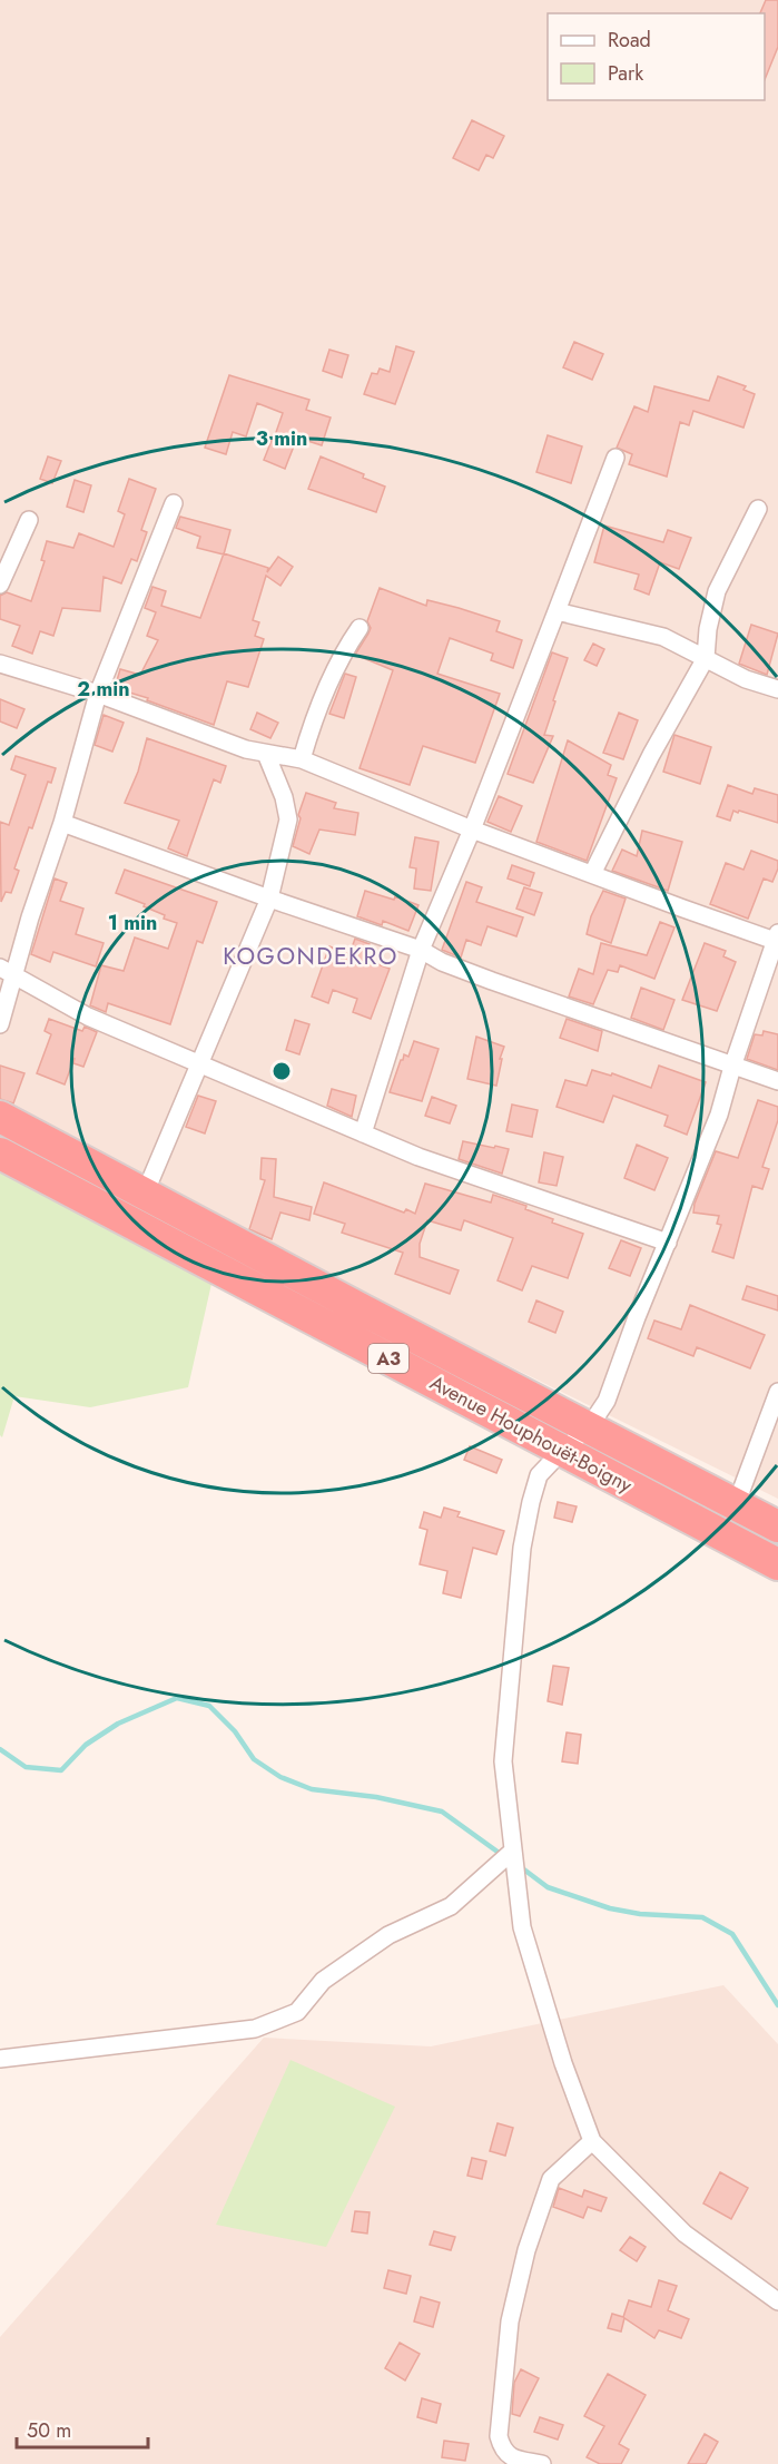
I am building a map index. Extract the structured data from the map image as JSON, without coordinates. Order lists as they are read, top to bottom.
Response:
{
  "streets": {
    "highway": ["A3", "Avenue Houphouët-Boigny"]
  },
  "districts": ["KOGONDEKRO"],
  "legend": ["Road", "Park"],
  "scale_bar": "50 m",
  "rings": ["3 min", "2 min", "1 min"]
}
